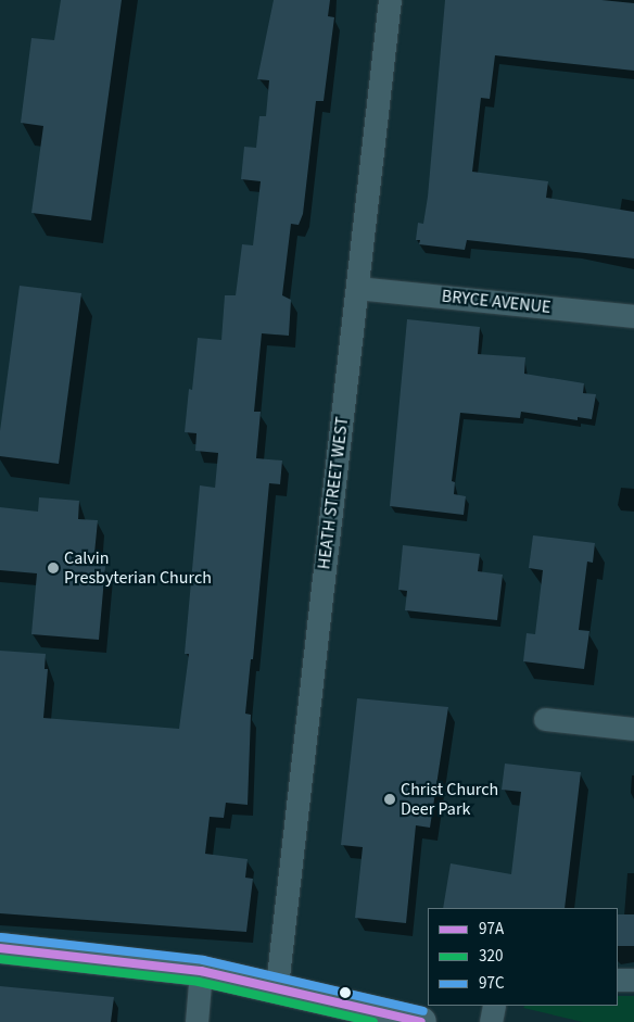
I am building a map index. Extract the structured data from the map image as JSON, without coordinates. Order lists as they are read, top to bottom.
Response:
{
  "streets": {
    "street": ["BRYCE AVENUE", "HEATH STREET WEST"]
  },
  "crossings": [
    ["BRYCE AVENUE", "HEATH STREET WEST"]
  ],
  "places": ["Calvin Presbyterian Church", "Christ Church Deer Park"],
  "lines": ["transit line 97C", "transit line 97A", "transit line 320"],
  "legend": ["97A", "320", "97C"]
}
